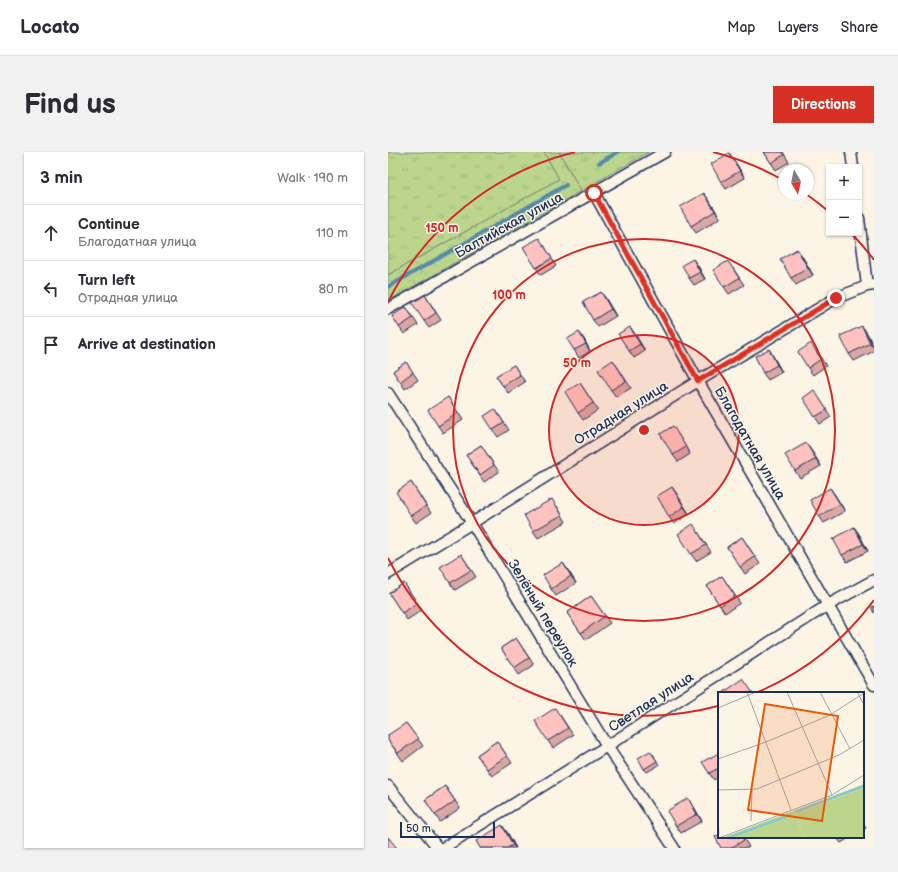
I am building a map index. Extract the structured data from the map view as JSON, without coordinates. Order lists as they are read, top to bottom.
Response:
{
  "streets": {
    "street": [
      "Балтийская улица",
      "Отрадная улица",
      "Благодатная улица",
      "Зелёный переулок",
      "Светлая улица"
    ]
  },
  "crossings": [
    ["Балтийская улица", "Благодатная улица"],
    ["Отрадная улица", "Благодатная улица"],
    ["Отрадная улица", "Зелёный переулок"],
    ["Благодатная улица", "Светлая улица"],
    ["Зелёный переулок", "Светлая улица"]
  ],
  "scale_bar": "50 m",
  "north": "bottom",
  "page": {
    "header": "Locato",
    "nav": ["Map", "Layers", "Share"],
    "buttons": "Directions",
    "title": "Find us",
    "heading": ["3 min", "Walk · 190 m"],
    "map_buttons": ["+", "−"],
    "list": [
      ["Continue", "Благодатная улица", "110 m"],
      ["Turn left", "Отрадная улица", "80 m"],
      "Arrive at destination"
    ],
    "scale": "50 m"
  },
  "rings": ["150 m", "100 m", "50 m"]
}
